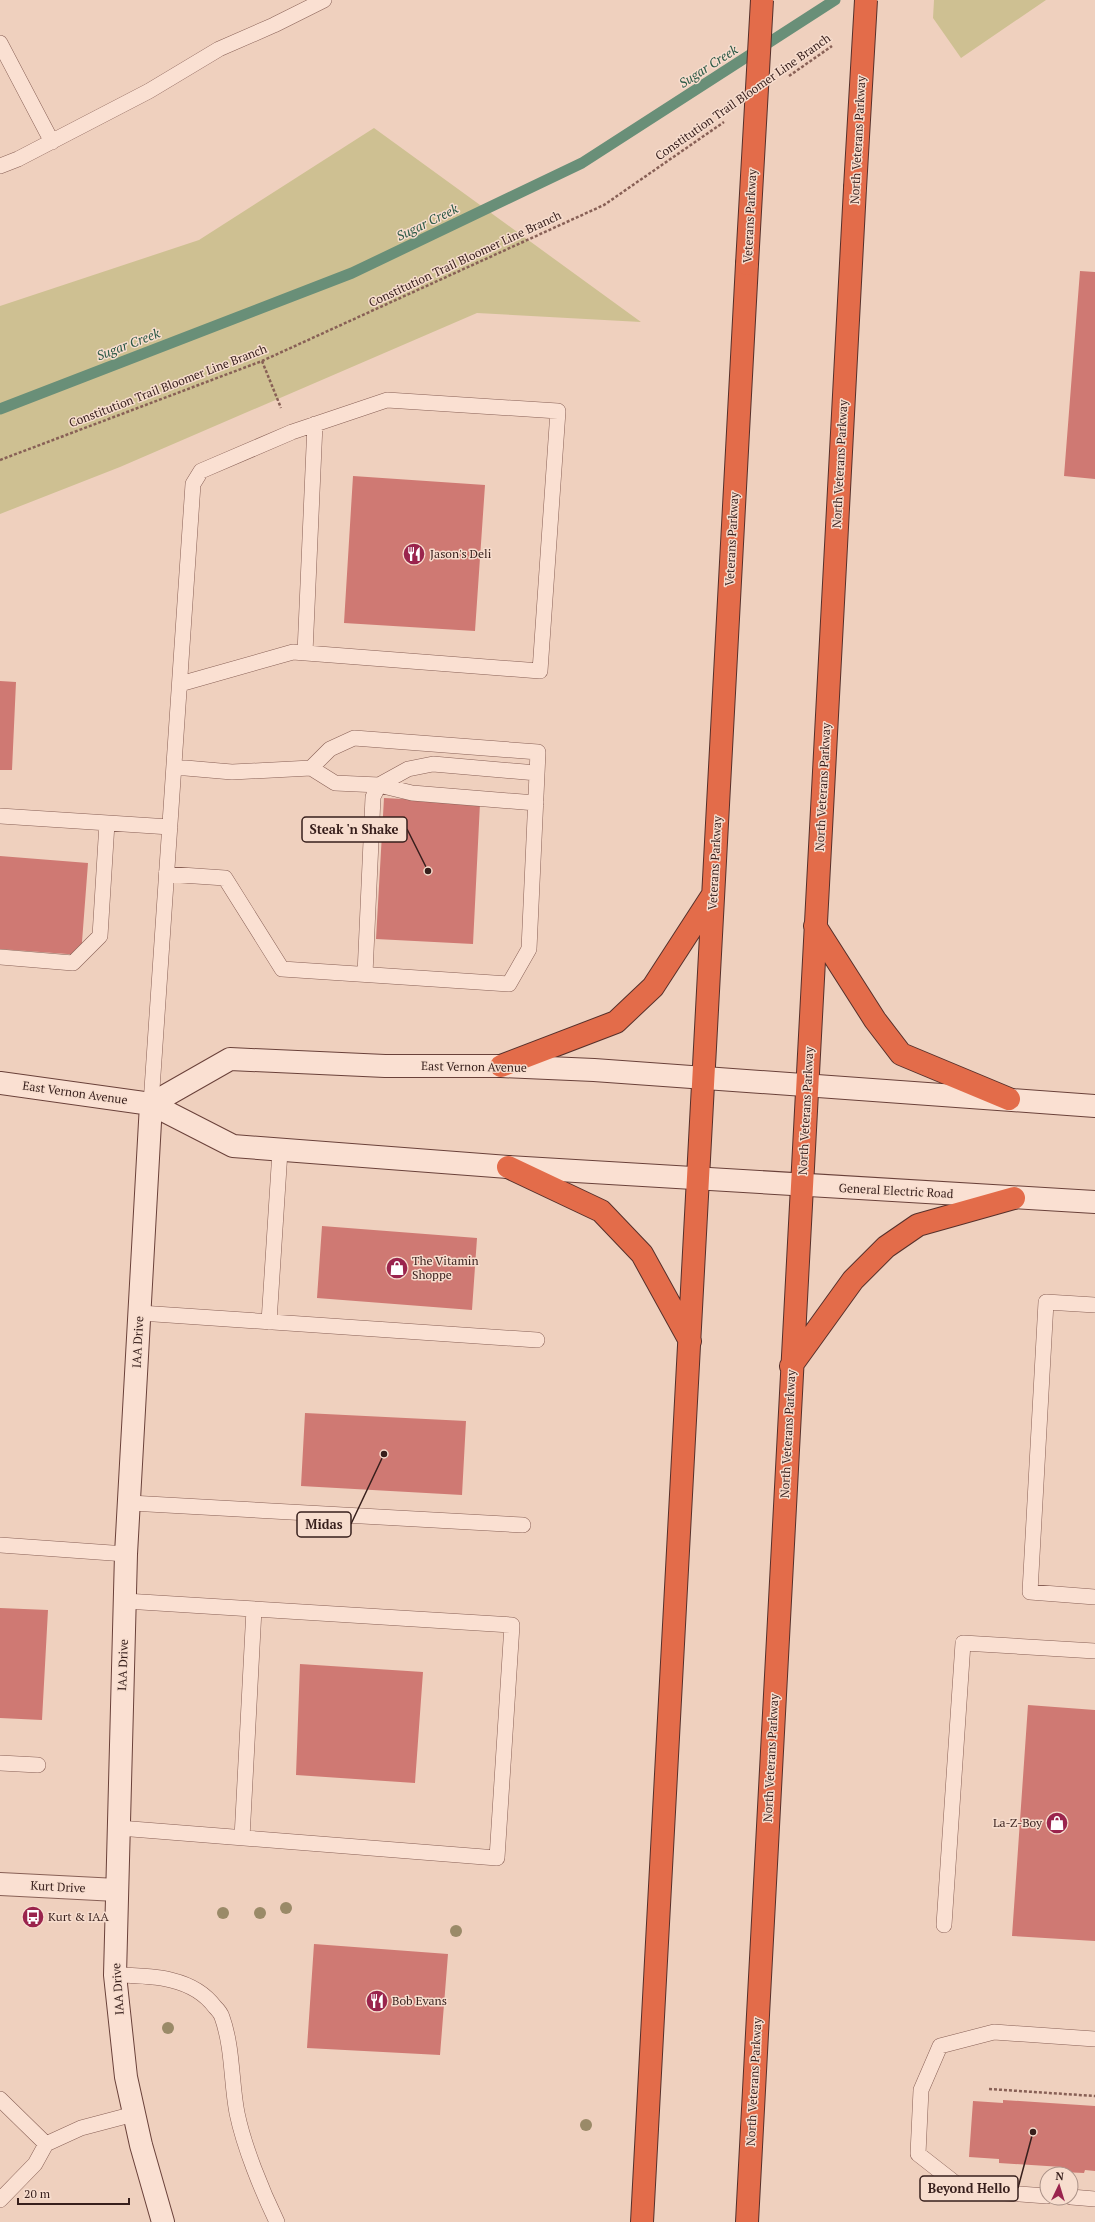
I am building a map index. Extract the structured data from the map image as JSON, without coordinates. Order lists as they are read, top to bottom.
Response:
{
  "streets": {
    "highway": ["North Veterans Parkway", "Veterans Parkway"],
    "main road": [
      "East Vernon Avenue",
      "General Electric Road",
      "IAA Drive",
      "Kurt Drive"
    ],
    "path": ["Constitution Trail Bloomer Line Branch"]
  },
  "crossings": [
    ["North Veterans Parkway", "East Vernon Avenue"],
    ["North Veterans Parkway", "General Electric Road"],
    ["Veterans Parkway", "East Vernon Avenue"],
    ["East Vernon Avenue", "General Electric Road"],
    ["East Vernon Avenue", "IAA Drive"],
    ["IAA Drive", "Kurt Drive"]
  ],
  "water": ["Sugar Creek"],
  "places": {
    "restaurant": ["Jason's Deli", "Bob Evans"],
    "other": ["Steak 'n Shake", "Midas", "Beyond Hello"],
    "shop": ["The Vitamin Shoppe", "La-Z-Boy"],
    "bus stop": ["Kurt & IAA"]
  },
  "scale_bar": "20 m",
  "north": "top"
}
